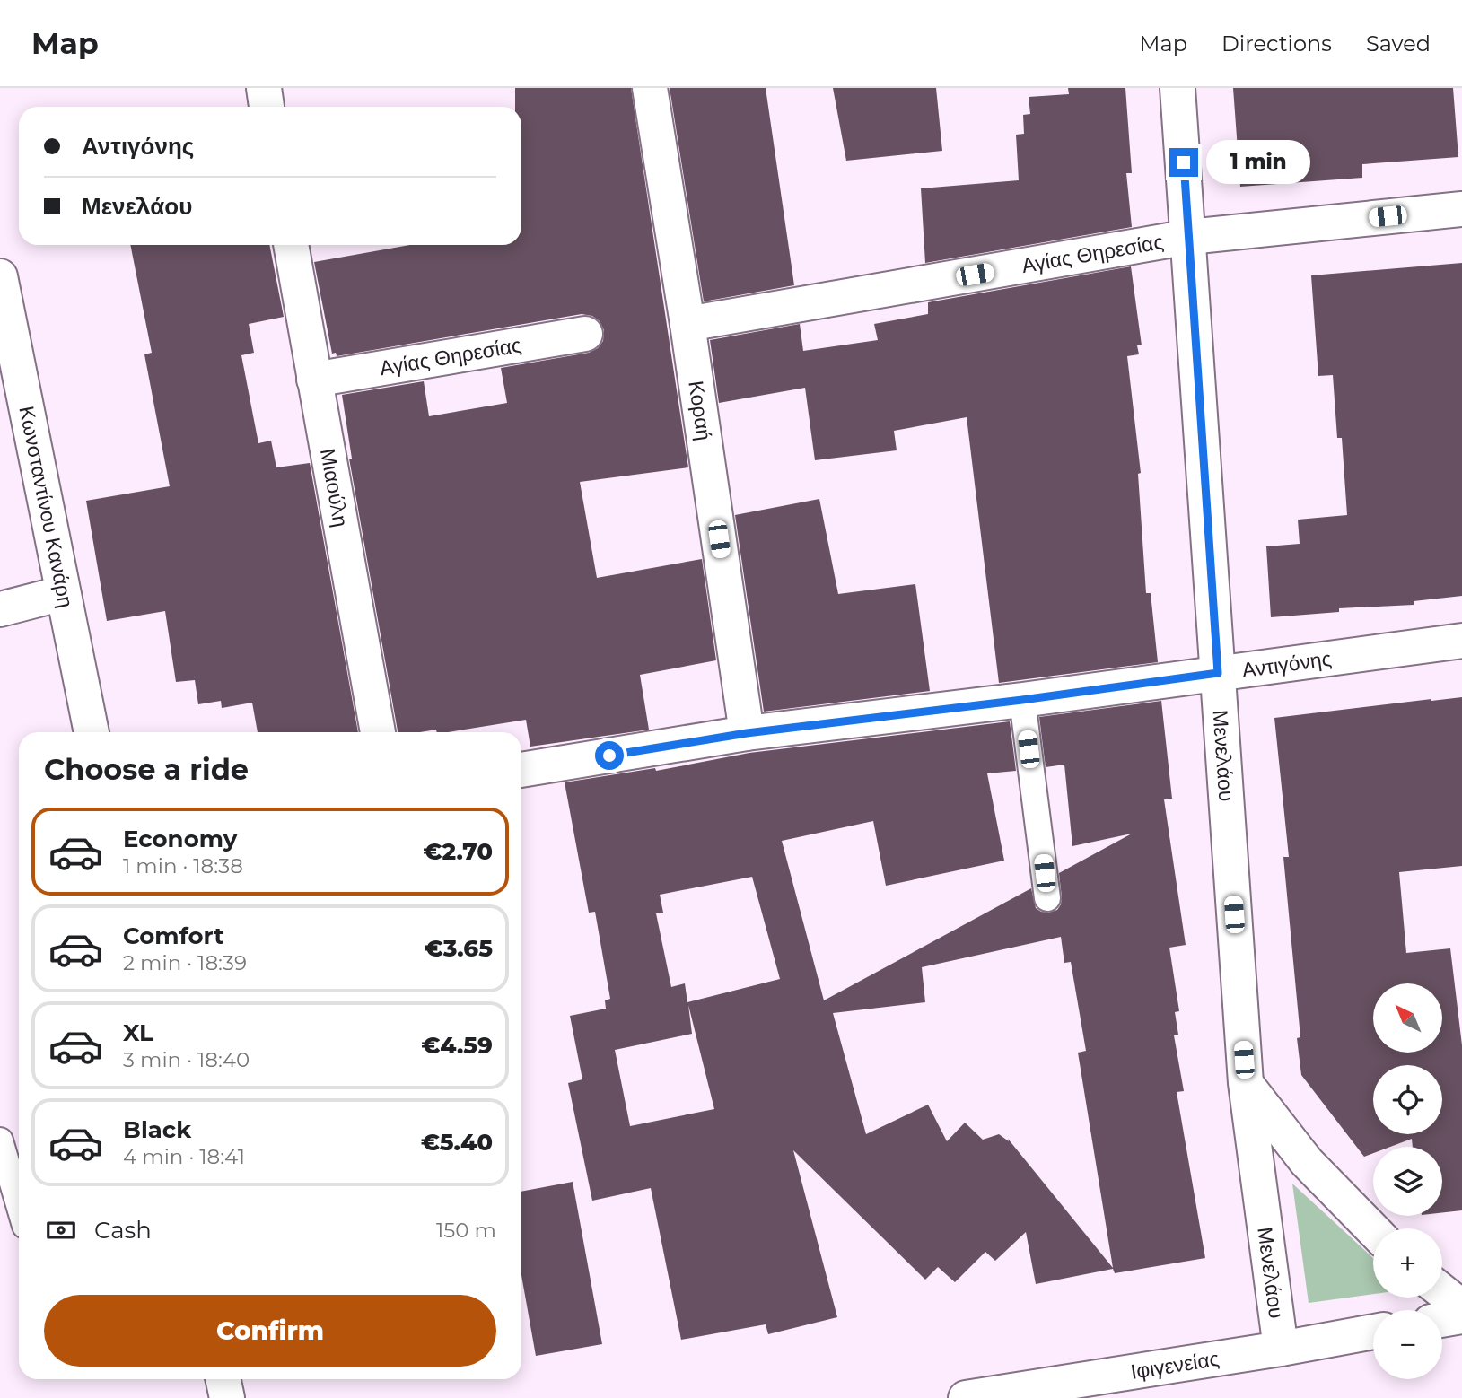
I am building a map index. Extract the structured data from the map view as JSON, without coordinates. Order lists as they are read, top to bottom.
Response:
{
  "streets": {
    "street": [
      "Αγίας Θηρεσίας",
      "Κοραή",
      "Μιαούλη",
      "Κωνσταντίνου Κανάρη",
      "Αντιγόνης",
      "Μενελάου",
      "Ιφιγενείας"
    ]
  },
  "crossings": [
    ["Αγίας Θηρεσίας", "Κοραή"],
    ["Αγίας Θηρεσίας", "Μιαούλη"],
    ["Αγίας Θηρεσίας", "Μενελάου"],
    ["Κοραή", "Αντιγόνης"],
    ["Αντιγόνης", "Μενελάου"],
    ["Μενελάου", "Ιφιγενείας"]
  ],
  "north": "top left",
  "page": {
    "header": "Map",
    "nav": ["Map", "Directions", "Saved"],
    "banner": ["Αντιγόνης", "Μενελάου"],
    "bubble": "1 min",
    "heading": "Choose a ride",
    "list": [
      {
        "name": "Economy",
        "note": "1 min · 18:38",
        "value": "€2.70"
      },
      {
        "name": "Comfort",
        "note": "2 min · 18:39",
        "value": "€3.65"
      },
      {
        "name": "XL",
        "note": "3 min · 18:40",
        "value": "€4.59"
      },
      {
        "name": "Black",
        "note": "4 min · 18:41",
        "value": "€5.40"
      }
    ],
    "map_buttons": ["+", "−"],
    "pay": ["Cash", "150 m"],
    "buttons": "Confirm"
  }
}
